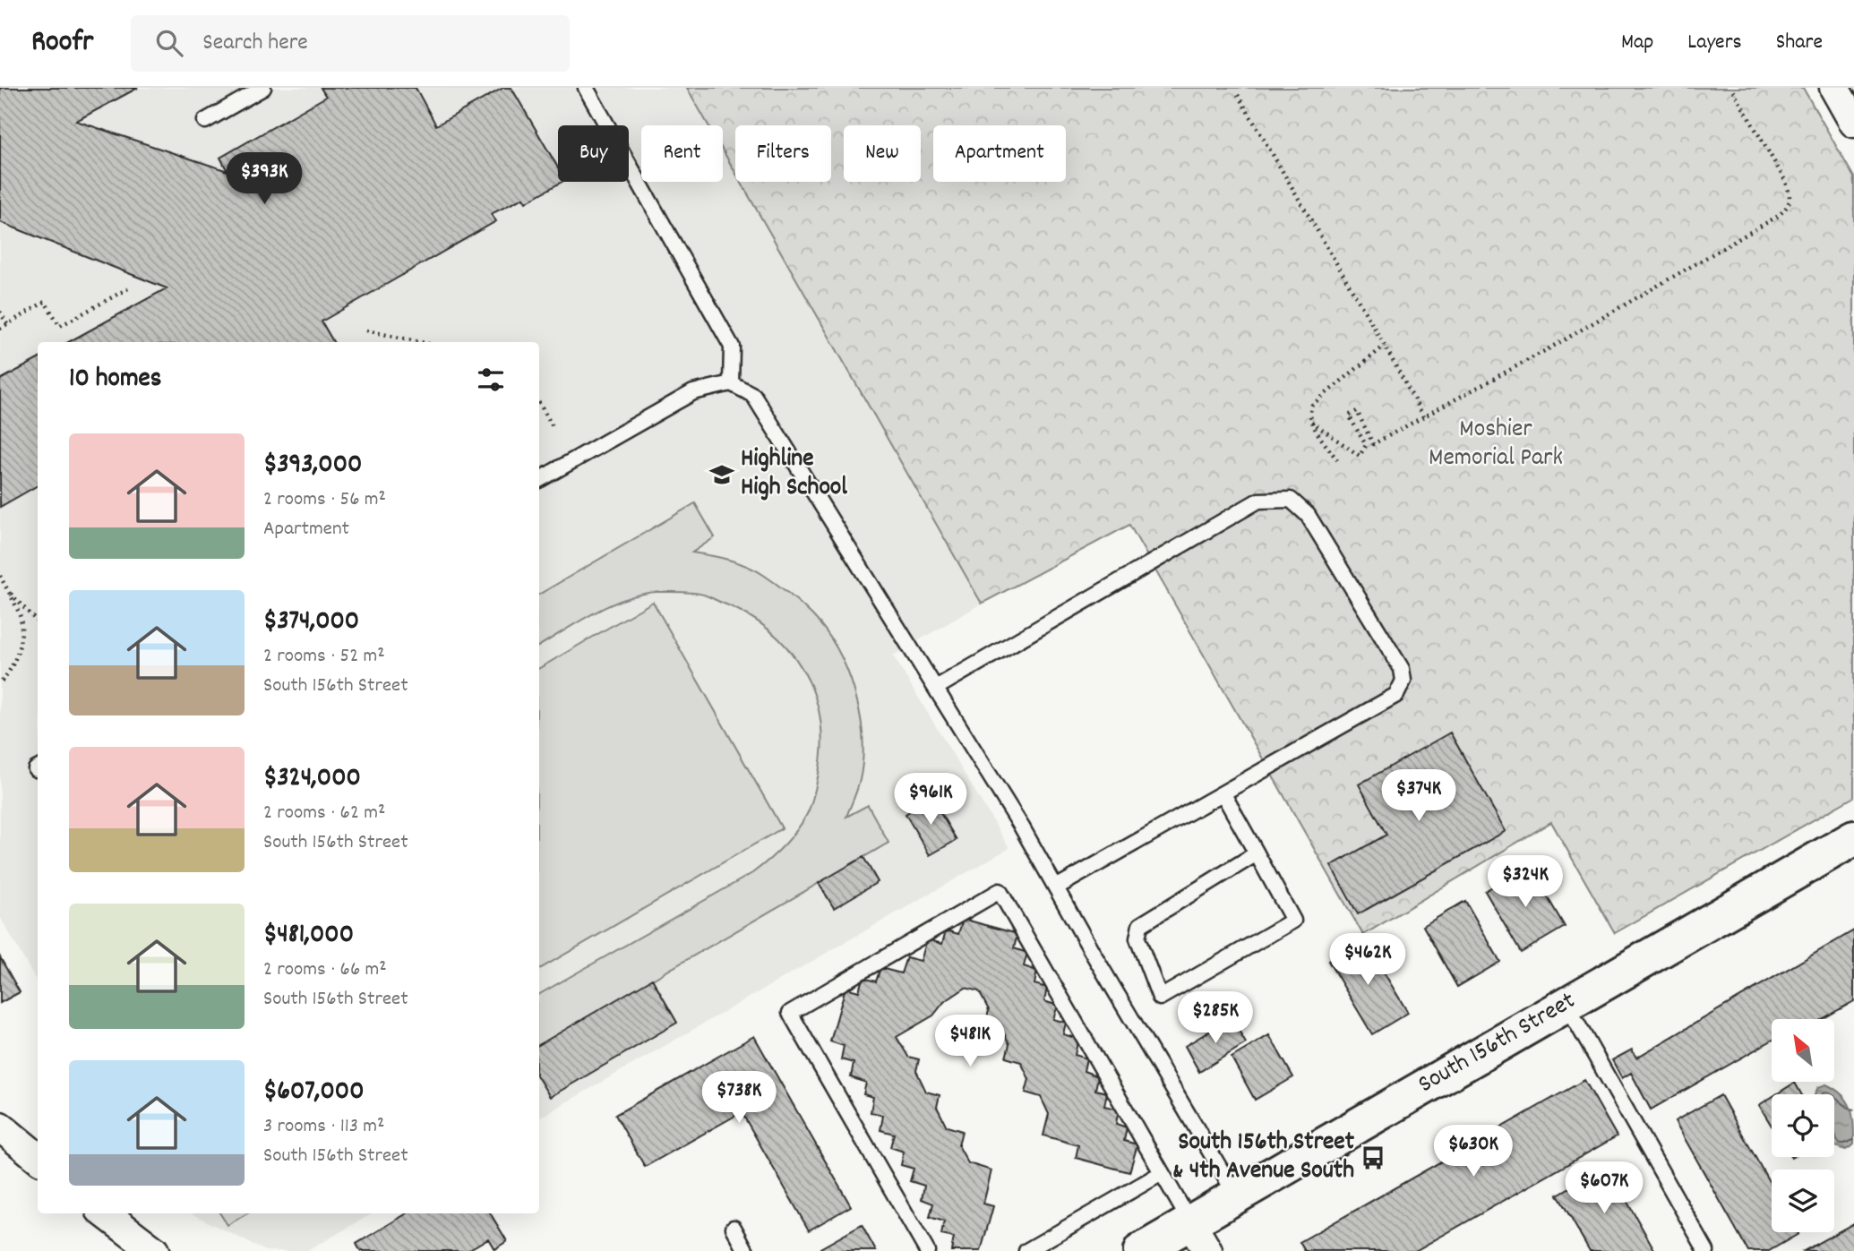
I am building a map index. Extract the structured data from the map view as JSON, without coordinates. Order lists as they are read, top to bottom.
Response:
{
  "streets": {
    "main road": ["South 156th Street"]
  },
  "parks": ["Moshier Memorial Park"],
  "places": {
    "school or university": ["Highline High School"],
    "bus stop": ["South 156th Street & 4th Avenue South"]
  },
  "north": "top left",
  "page": {
    "header": "Roofr",
    "search": "Search here",
    "nav": ["Map", "Layers", "Share"],
    "chip": [
      "Buy",
      "Rent",
      "Filters",
      "New",
      "Apartment"
    ],
    "price": [
      "$393K",
      "$374K",
      "$961K",
      "$324K",
      "$462K",
      "$285K",
      "$481K",
      "$738K",
      "$630K",
      "$607K"
    ],
    "heading": "10 homes",
    "list": [
      {
        "name": "$393,000",
        "note": "2 rooms · 56 m² · Apartment"
      },
      {
        "name": "$374,000",
        "note": "2 rooms · 52 m² · South 156th Street"
      },
      {
        "name": "$324,000",
        "note": "2 rooms · 62 m² · South 156th Street"
      },
      {
        "name": "$481,000",
        "note": "2 rooms · 66 m² · South 156th Street"
      },
      {
        "name": "$607,000",
        "note": "3 rooms · 113 m² · South 156th Street"
      }
    ]
  }
}
